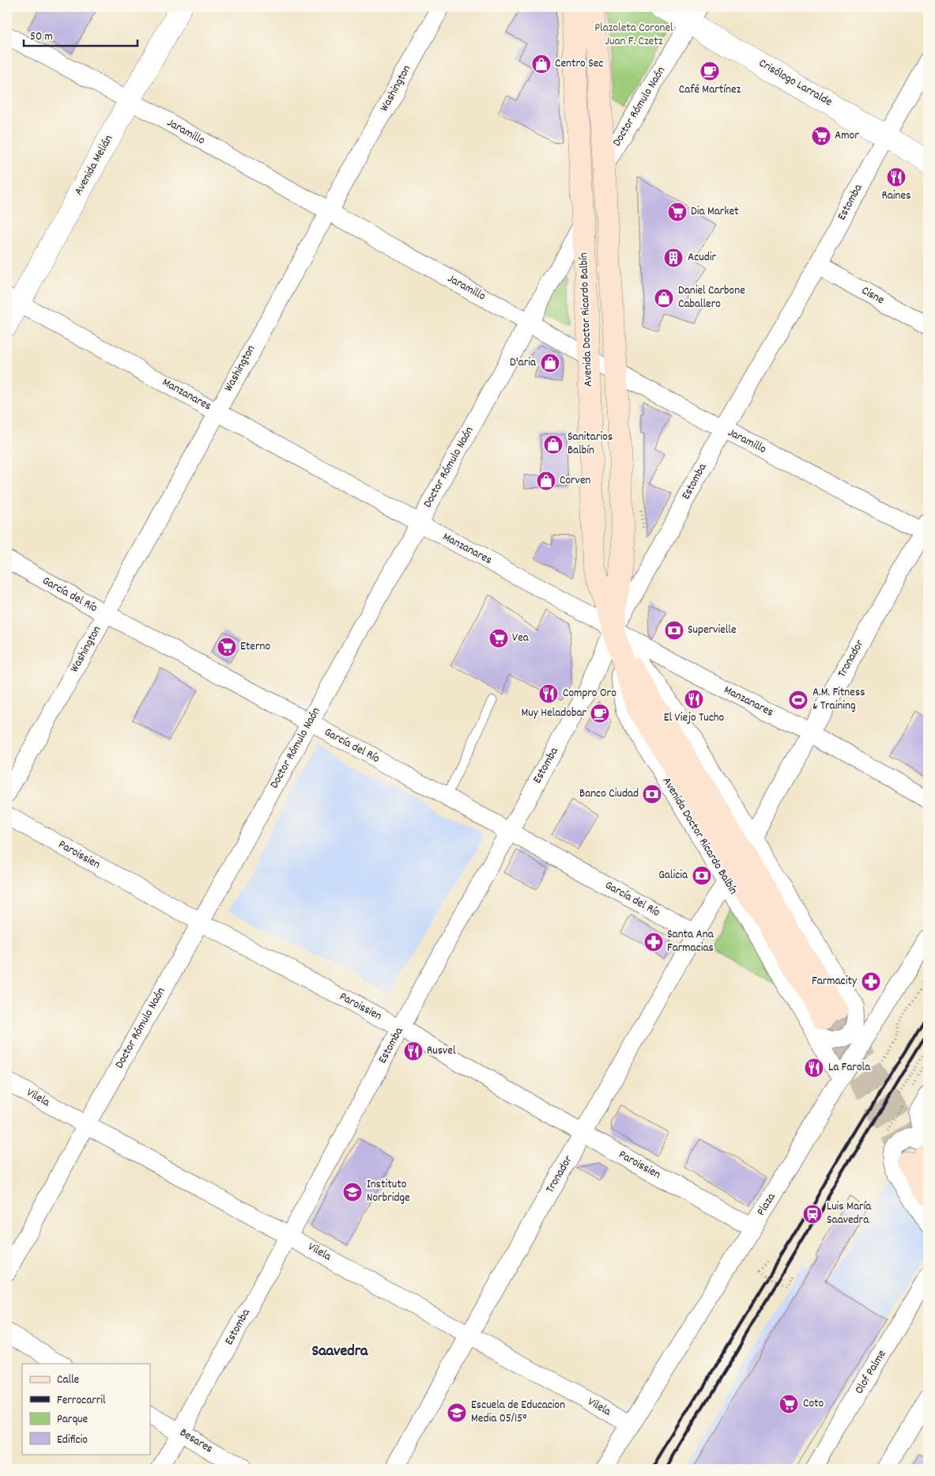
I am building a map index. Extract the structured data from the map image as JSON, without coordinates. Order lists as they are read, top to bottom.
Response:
{
  "streets": {
    "main road": ["Avenida Doctor Ricardo Balbín"],
    "street": [
      "Crisólogo Larralde",
      "Washington",
      "Doctor Rómulo Naón",
      "Jaramillo",
      "Avenida Melián",
      "Estomba",
      "Cisne",
      "Manzanares",
      "García del Río",
      "Tronador",
      "Paroissien",
      "Vilela",
      "Plaza",
      "Olof Palme",
      "Besares"
    ]
  },
  "crossings": [
    ["Crisólogo Larralde", "Doctor Rómulo Naón"],
    ["Crisólogo Larralde", "Estomba"],
    ["Washington", "Jaramillo"],
    ["Washington", "Manzanares"],
    ["Washington", "García del Río"],
    ["Doctor Rómulo Naón", "Jaramillo"],
    ["Doctor Rómulo Naón", "Avenida Doctor Ricardo Balbín"],
    ["Doctor Rómulo Naón", "Manzanares"],
    ["Doctor Rómulo Naón", "García del Río"],
    ["Doctor Rómulo Naón", "Paroissien"],
    ["Doctor Rómulo Naón", "Vilela"],
    ["Jaramillo", "Avenida Melián"],
    ["Jaramillo", "Estomba"],
    ["Jaramillo", "Avenida Doctor Ricardo Balbín"],
    ["Jaramillo", "Tronador"],
    ["Avenida Melián", "Manzanares"],
    ["Estomba", "Cisne"],
    ["Estomba", "Avenida Doctor Ricardo Balbín"],
    ["Estomba", "Manzanares"],
    ["Estomba", "García del Río"],
    ["Estomba", "Paroissien"],
    ["Estomba", "Vilela"],
    ["Estomba", "Besares"],
    ["Avenida Doctor Ricardo Balbín", "Manzanares"],
    ["Avenida Doctor Ricardo Balbín", "Tronador"],
    ["Avenida Doctor Ricardo Balbín", "Plaza"],
    ["Manzanares", "Tronador"],
    ["García del Río", "Tronador"],
    ["Tronador", "Paroissien"],
    ["Tronador", "Vilela"],
    ["Paroissien", "Plaza"],
    ["Vilela", "Plaza"]
  ],
  "districts": ["Saavedra"],
  "parks": ["Plazoleta Coronel Juan F. Czetz"],
  "places": {
    "shop": [
      "Centro Sec",
      "Daniel Carbone Caballero",
      "D'aria",
      "Sanitarios Balbín",
      "Corven"
    ],
    "cafe": ["Café Martínez", "Muy Heladobar"],
    "supermarket": [
      "Amor",
      "Dia Market",
      "Vea",
      "Eterno",
      "Coto"
    ],
    "restaurant": [
      "Raines",
      "Compro Oro",
      "El Viejo Tucho",
      "Rusvel",
      "La Farola"
    ],
    "building": ["Acudir"],
    "bank": ["Supervielle", "Banco Ciudad", "Galicia"],
    "sports": ["A.M. Fitness & Training"],
    "pharmacy": ["Santa Ana Farmacias", "Farmacity"],
    "school or university": ["Instituto Norbridge", "Escuela de Educacion Media 05/15°"],
    "station": ["Luis María Saavedra"]
  },
  "legend": [
    "Calle",
    "Ferrocarril",
    "Parque",
    "Edificio"
  ],
  "scale_bar": "50 m"
}
